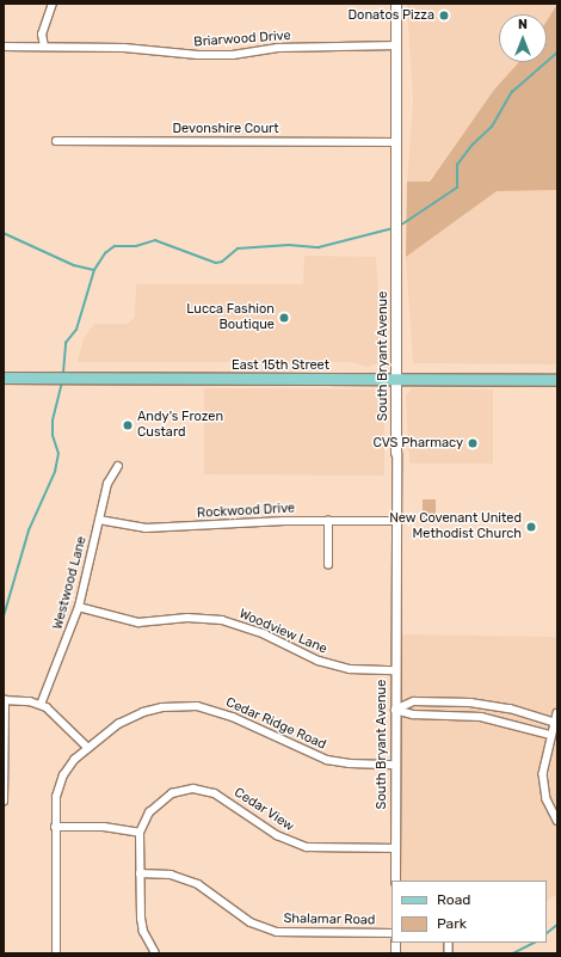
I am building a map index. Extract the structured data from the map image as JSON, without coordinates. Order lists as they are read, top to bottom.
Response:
{
  "streets": {
    "main road": ["South Bryant Avenue", "East 15th Street"],
    "street": [
      "Briarwood Drive",
      "Devonshire Court",
      "Rockwood Drive",
      "Westwood Lane",
      "Woodview Lane",
      "Cedar Ridge Road",
      "Cedar View",
      "Shalamar Road"
    ]
  },
  "crossings": [
    ["Briarwood Drive", "South Bryant Avenue"],
    ["Devonshire Court", "South Bryant Avenue"],
    ["South Bryant Avenue", "East 15th Street"],
    ["South Bryant Avenue", "Rockwood Drive"],
    ["South Bryant Avenue", "Woodview Lane"],
    ["South Bryant Avenue", "Cedar Ridge Road"],
    ["South Bryant Avenue", "Cedar View"],
    ["Rockwood Drive", "Westwood Lane"],
    ["Westwood Lane", "Woodview Lane"]
  ],
  "places": [
    "Donatos Pizza",
    "Lucca Fashion Boutique",
    "Andy's Frozen Custard",
    "CVS Pharmacy",
    "New Covenant United Methodist Church"
  ],
  "legend": ["Road", "Park"],
  "north": "top"
}
